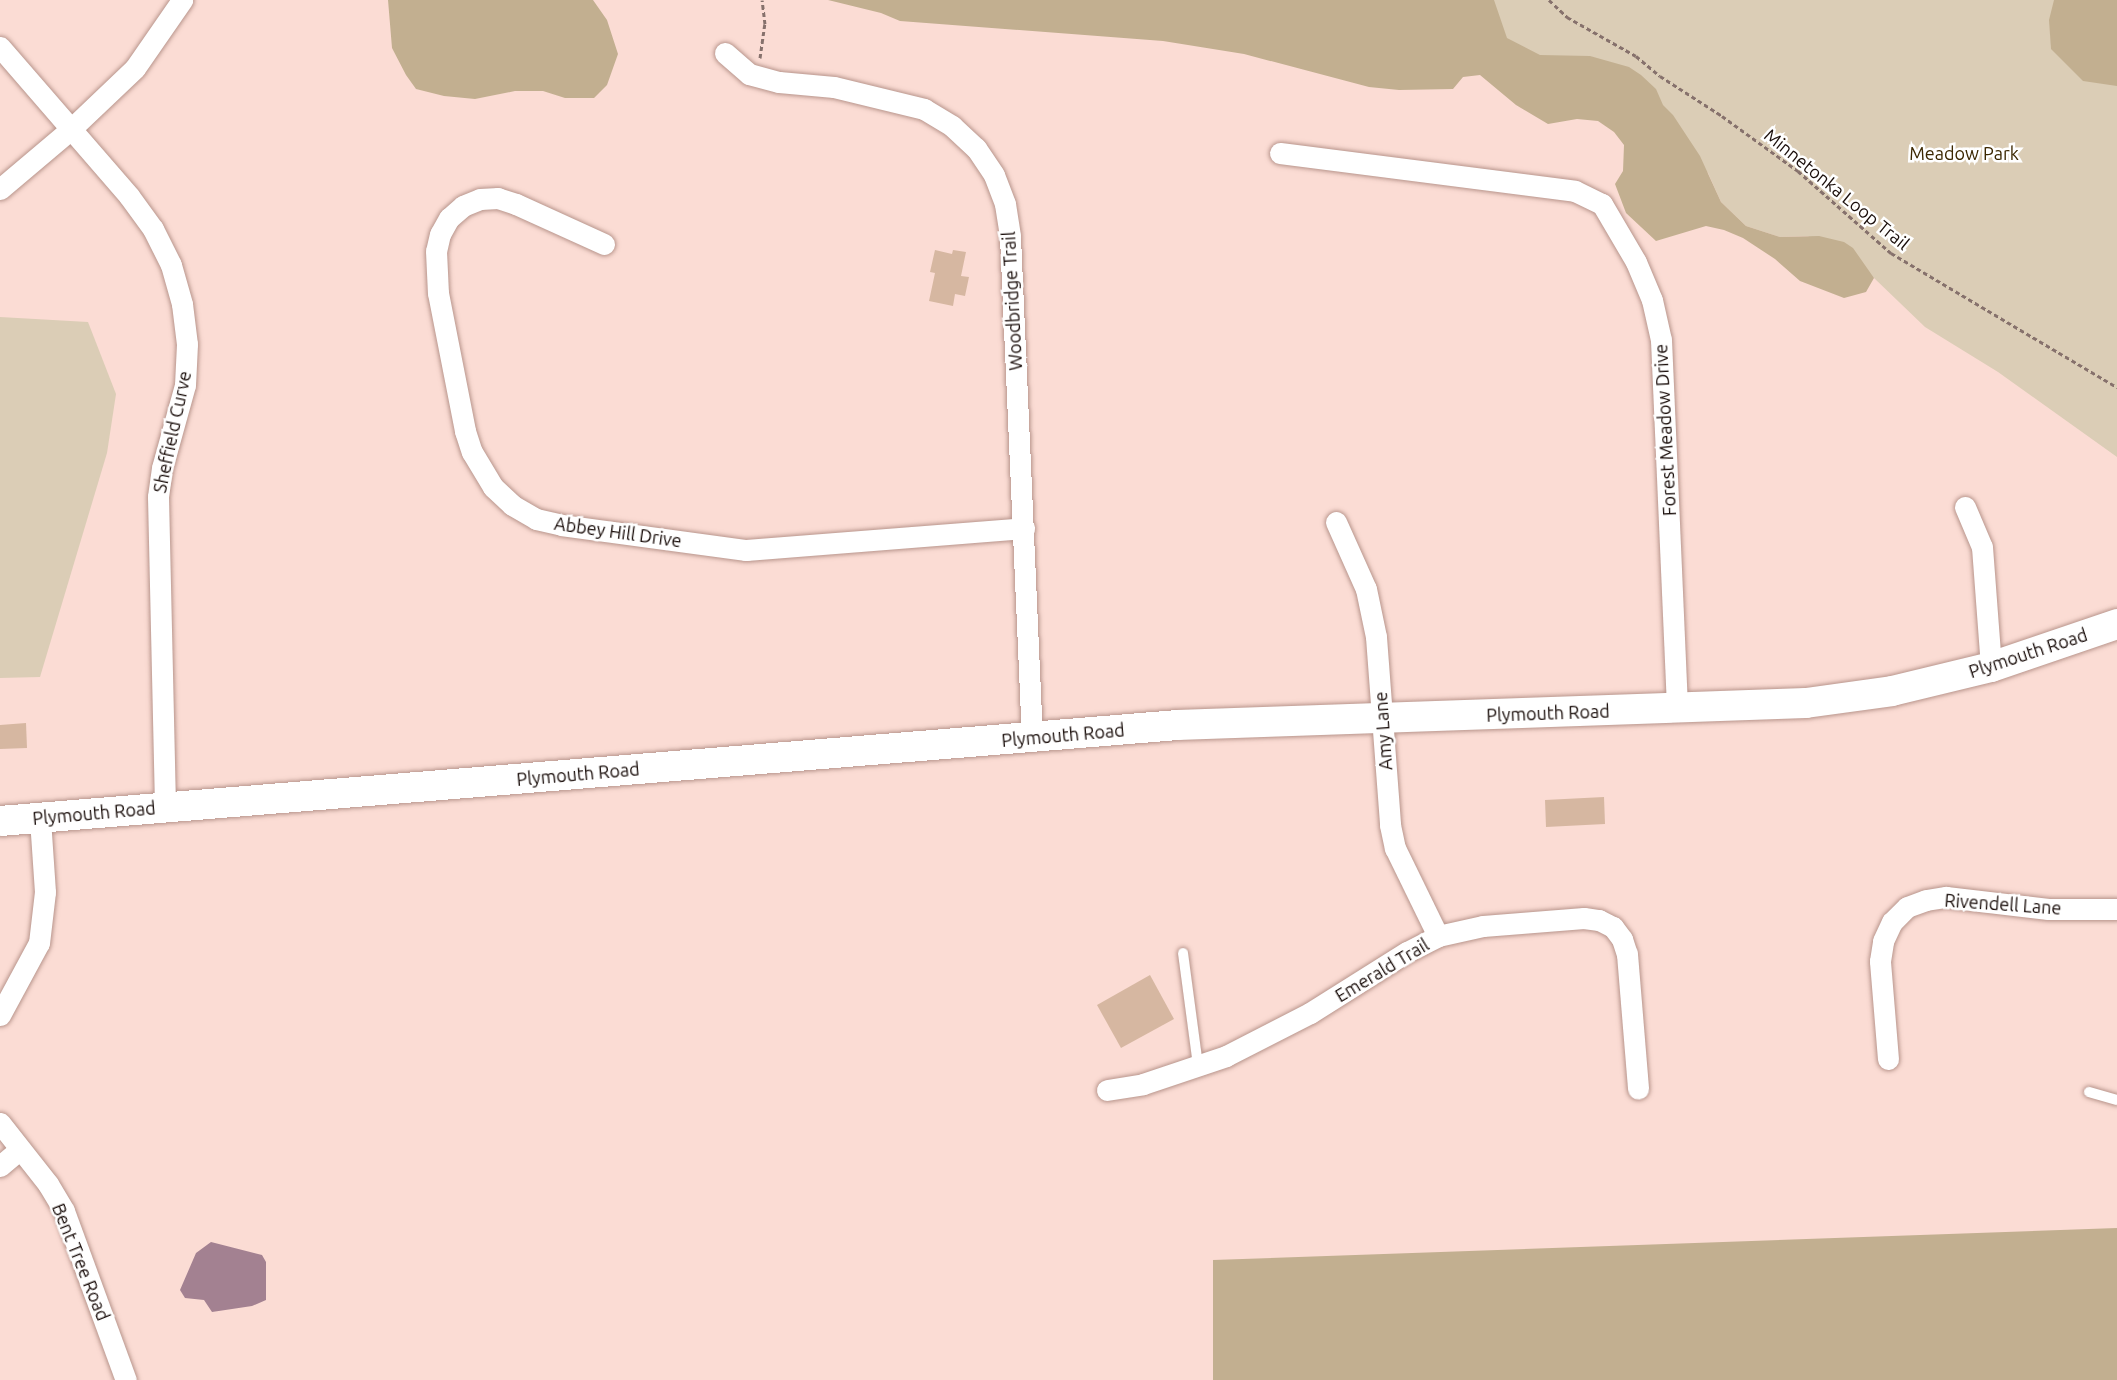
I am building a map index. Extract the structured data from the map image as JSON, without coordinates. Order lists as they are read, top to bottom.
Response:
{
  "streets": {
    "main road": ["Plymouth Road"],
    "street": [
      "Woodbridge Trail",
      "Forest Meadow Drive",
      "Sheffield Curve",
      "Abbey Hill Drive",
      "Amy Lane",
      "Rivendell Lane",
      "Emerald Trail",
      "Bent Tree Road"
    ],
    "path": ["Minnetonka Loop Trail"]
  },
  "crossings": [
    ["Woodbridge Trail", "Abbey Hill Drive"],
    ["Woodbridge Trail", "Plymouth Road"],
    ["Forest Meadow Drive", "Plymouth Road"],
    ["Sheffield Curve", "Plymouth Road"],
    ["Plymouth Road", "Amy Lane"],
    ["Amy Lane", "Emerald Trail"]
  ],
  "parks": ["Meadow Park"]
}
